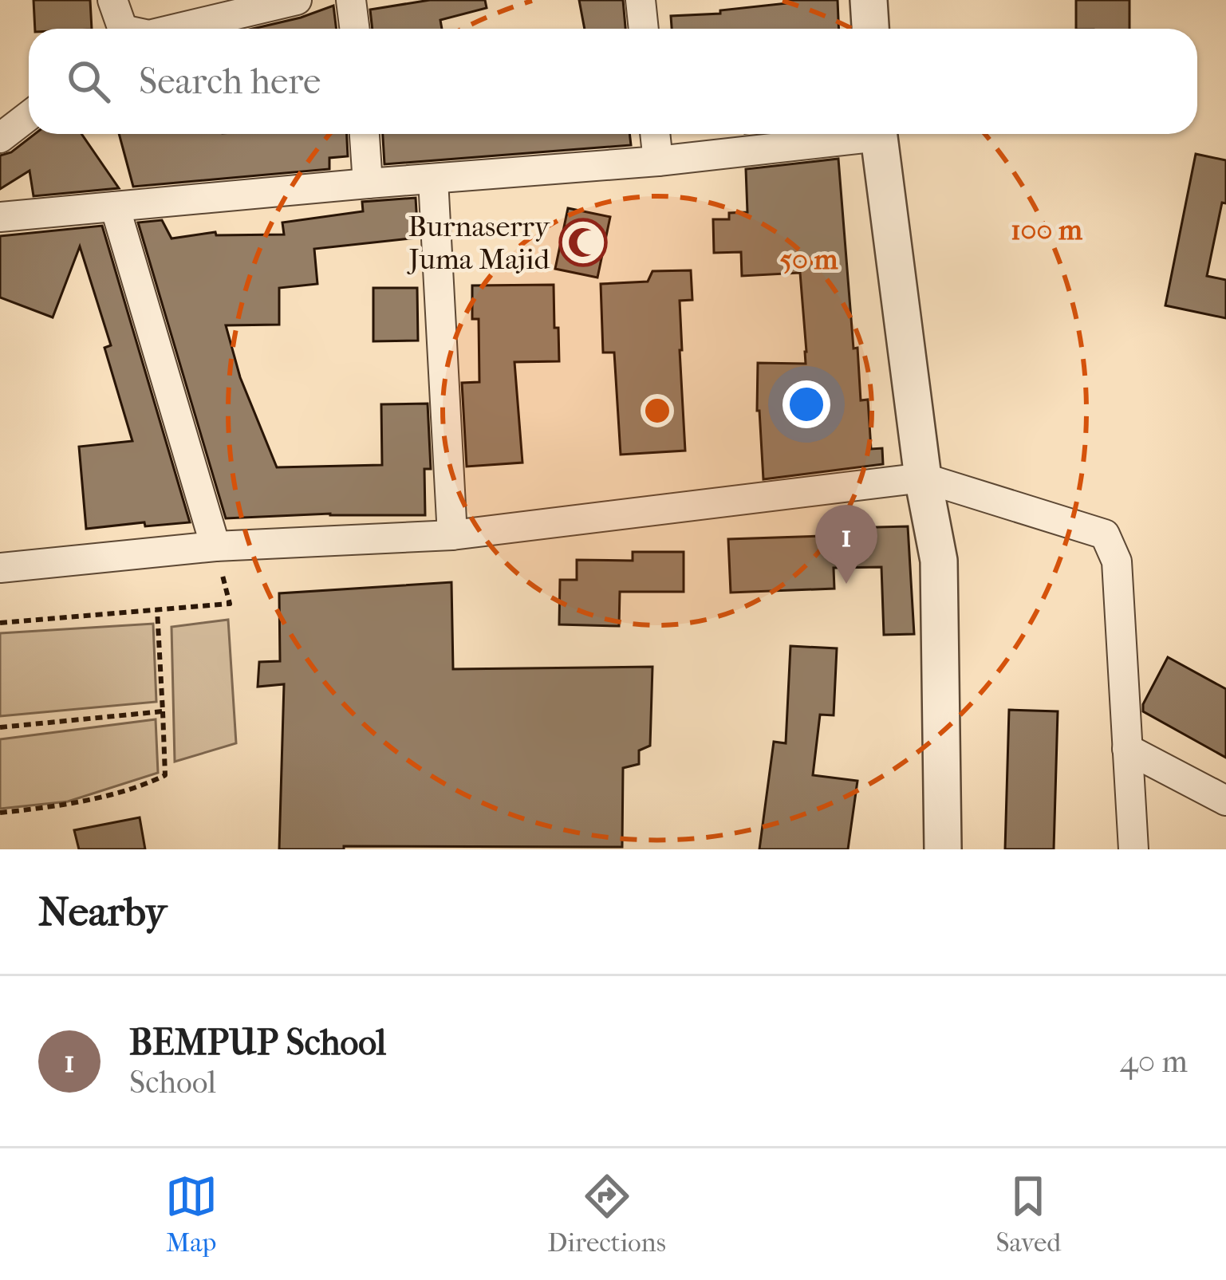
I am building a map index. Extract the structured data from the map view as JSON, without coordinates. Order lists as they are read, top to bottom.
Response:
{
  "places": {
    "mosque": ["Burnaserry Juma Majid"]
  },
  "page": {
    "search": "Search here",
    "pins": "1",
    "heading": "Nearby",
    "list": [
      {
        "mark": "1",
        "name": "BEMPUP School",
        "note": "School",
        "value": "40 m"
      }
    ],
    "nav": ["Map", "Directions", "Saved"]
  },
  "rings": ["100 m", "50 m"]
}
